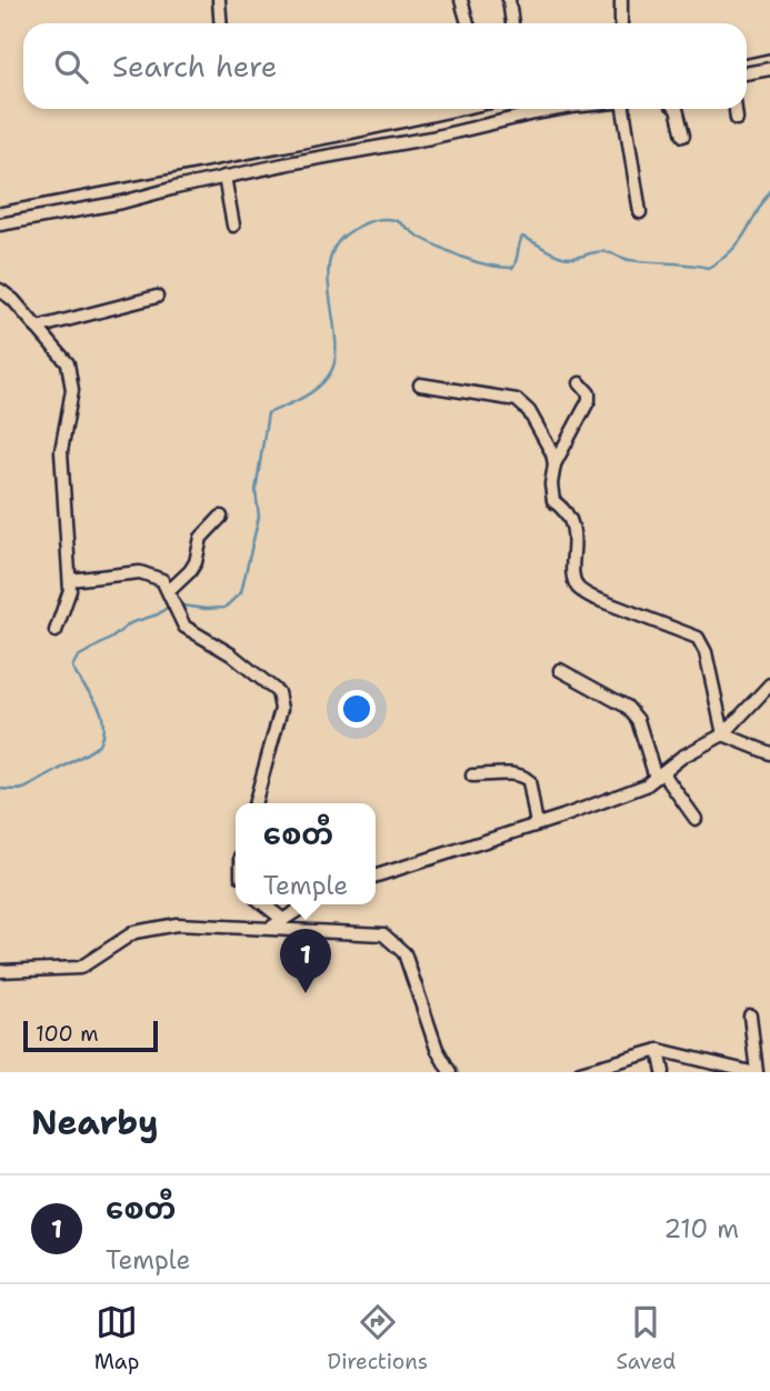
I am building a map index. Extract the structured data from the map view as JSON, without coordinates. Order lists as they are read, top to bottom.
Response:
{
  "scale_bar": "100 m",
  "page": {
    "search": "Search here",
    "popup": ["စေတီ", "Temple"],
    "pins": "1",
    "scale": "100 m",
    "heading": "Nearby",
    "list": [
      {
        "mark": "1",
        "name": "စေတီ",
        "note": "Temple",
        "value": "210 m"
      }
    ],
    "nav": ["Map", "Directions", "Saved"]
  }
}
